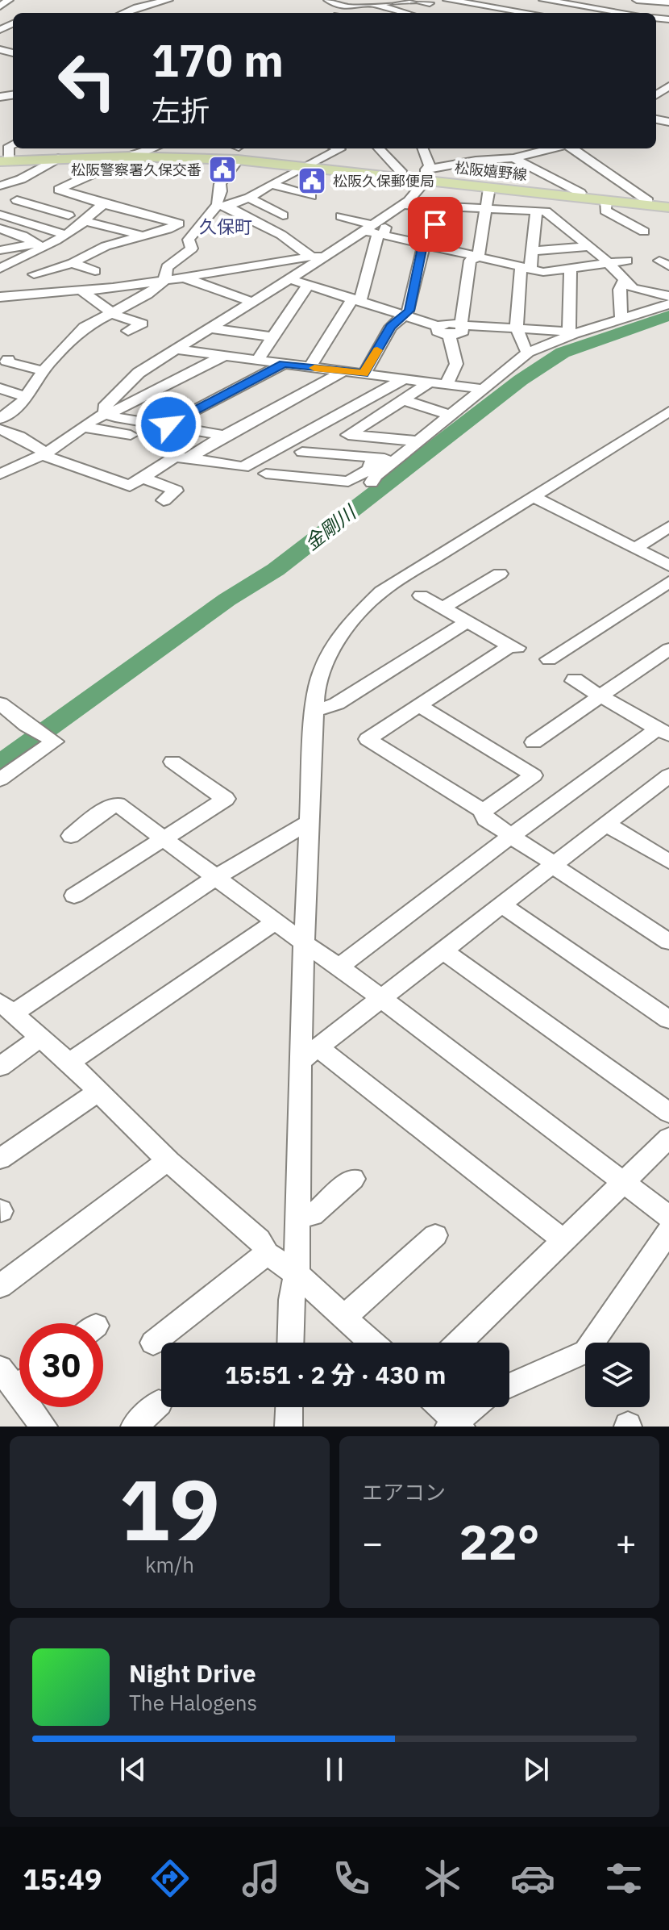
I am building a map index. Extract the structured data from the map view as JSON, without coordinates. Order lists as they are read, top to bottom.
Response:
{
  "streets": {
    "main road": ["松阪嬉野線"]
  },
  "districts": ["久保町"],
  "water": ["金剛川"],
  "places": {
    "public building": ["松阪警察署久保交番", "松阪久保郵便局"]
  },
  "page": {
    "turn": ["170 m", "左折"],
    "limit": "30",
    "trip": "15:51 · 2 分 · 430 m",
    "tile": [
      ["19", "km/h"],
      "エアコン"
    ],
    "heat": ["−", "22°", "+"],
    "song": ["Night Drive", "The Halogens"],
    "tabs": "15:49"
  }
}
